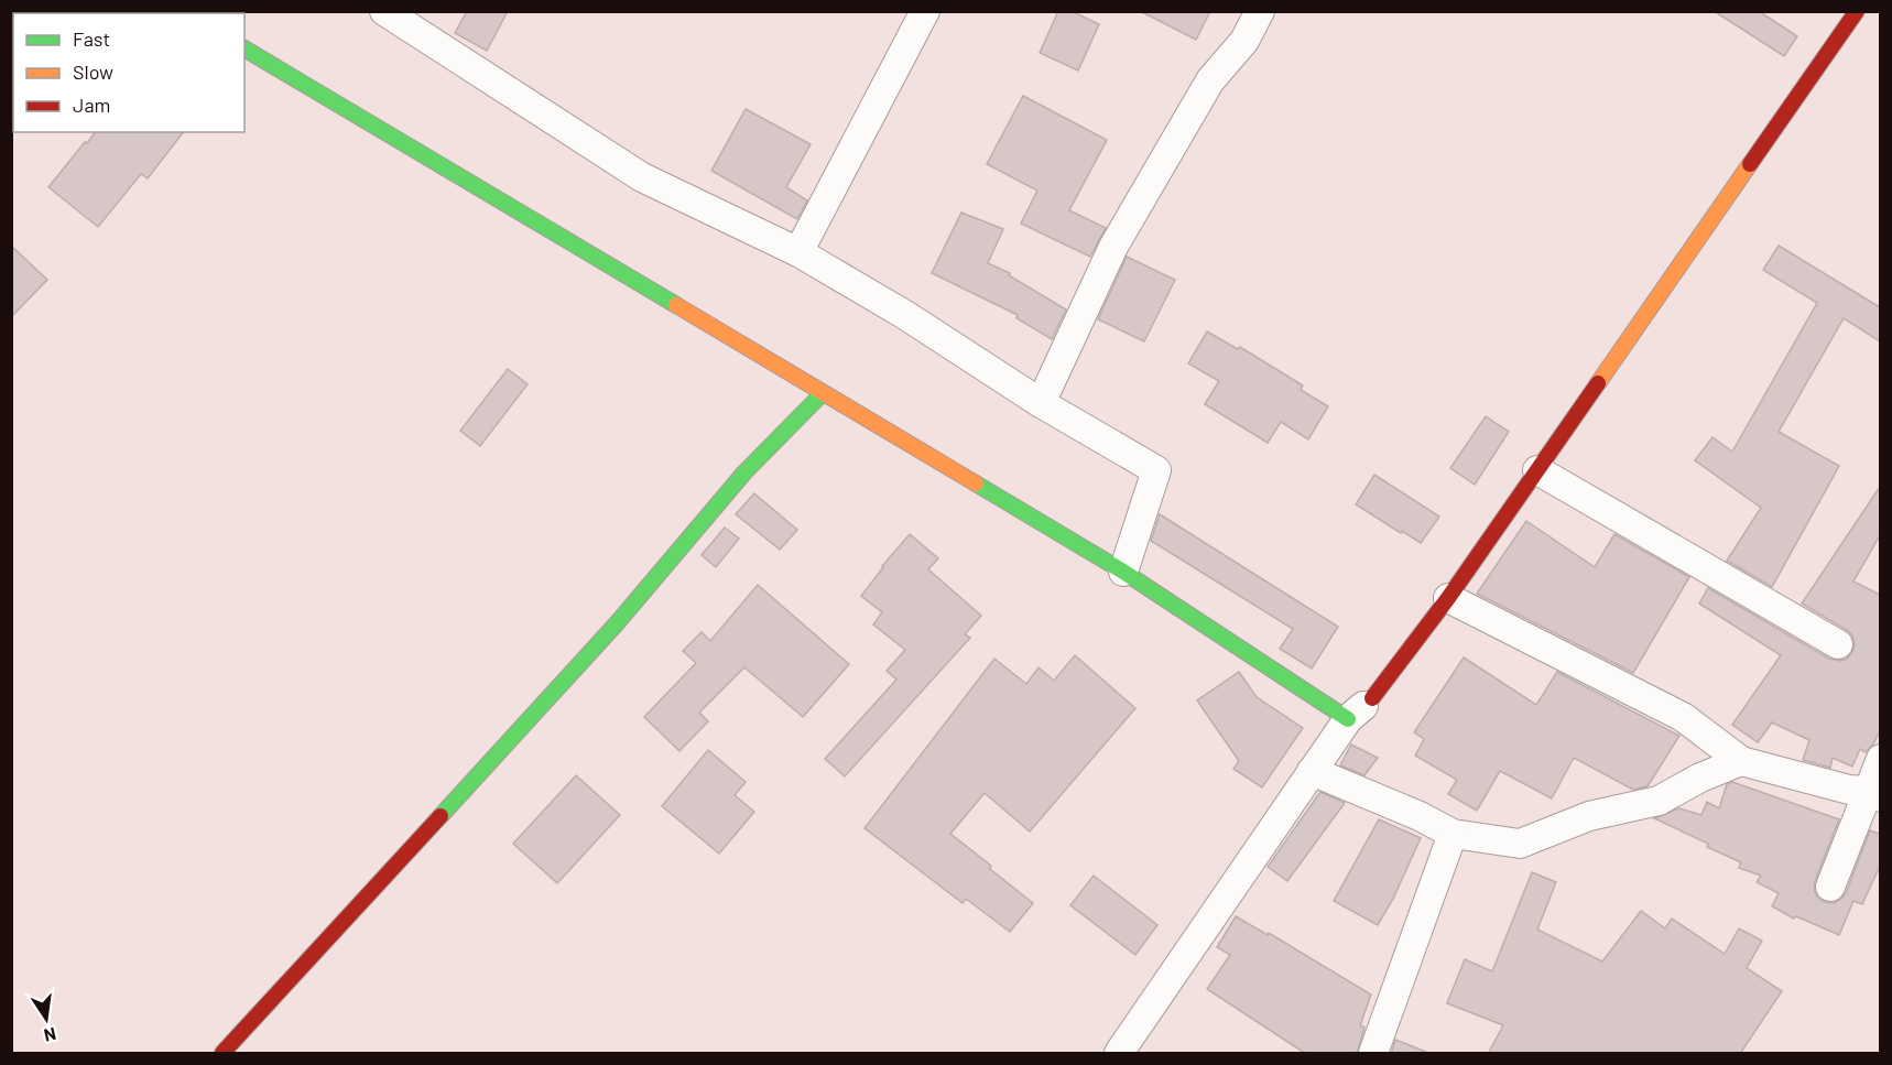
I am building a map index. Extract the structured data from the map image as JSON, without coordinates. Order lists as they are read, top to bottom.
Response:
{
  "legend": ["Fast", "Slow", "Jam"],
  "north": "bottom"
}
